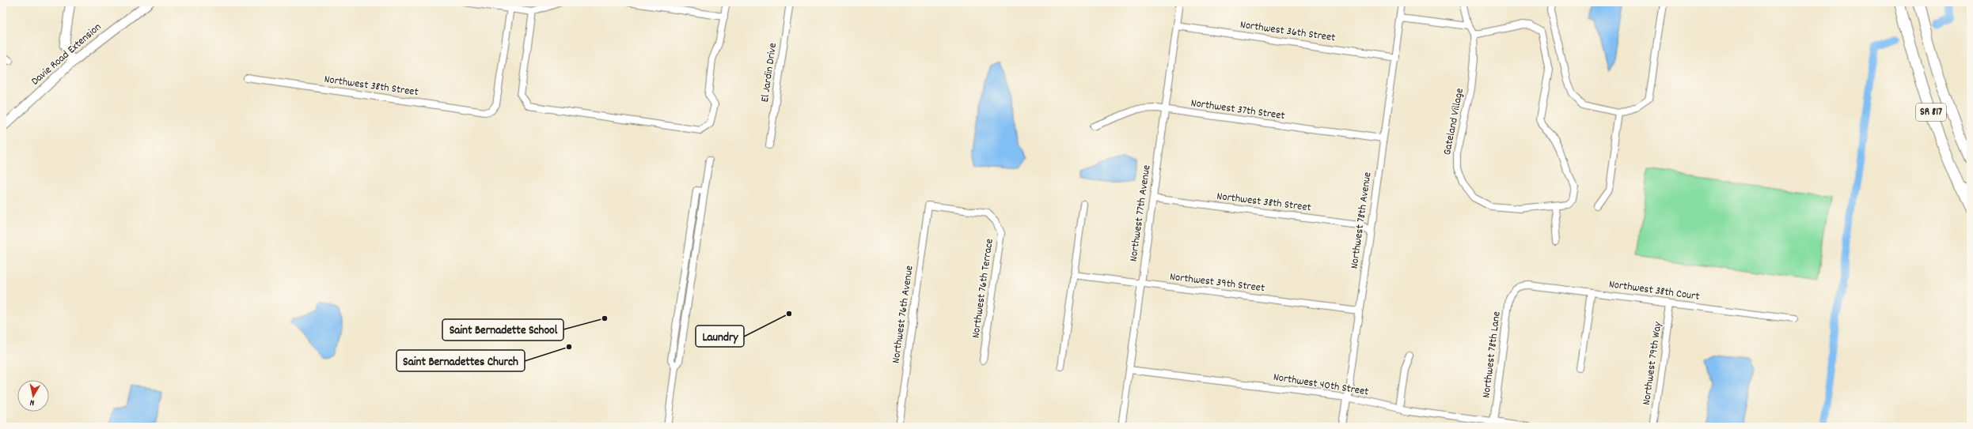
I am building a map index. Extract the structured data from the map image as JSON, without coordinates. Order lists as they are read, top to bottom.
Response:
{
  "streets": {
    "main road": ["Davie Road Extension", "SR 817"],
    "street": [
      "Northwest 36th Street",
      "El Jardin Drive",
      "Northwest 38th Street",
      "Northwest 37th Street",
      "Gateland Village",
      "Northwest 77th Avenue",
      "Northwest 78th Avenue",
      "Northwest 39th Street",
      "Northwest 76th Terrace",
      "Northwest 38th Court",
      "Northwest 76th Avenue",
      "Northwest 78th Lane",
      "Northwest 79th Way",
      "Northwest 40th Street"
    ]
  },
  "crossings": [
    ["Northwest 36th Street", "Northwest 77th Avenue"],
    ["Northwest 36th Street", "Northwest 78th Avenue"],
    ["Northwest 38th Street", "Northwest 77th Avenue"],
    ["Northwest 38th Street", "Northwest 78th Avenue"],
    ["Northwest 37th Street", "Northwest 77th Avenue"],
    ["Northwest 37th Street", "Northwest 78th Avenue"],
    ["Northwest 77th Avenue", "Northwest 39th Street"],
    ["Northwest 77th Avenue", "Northwest 40th Street"],
    ["Northwest 78th Avenue", "Northwest 39th Street"],
    ["Northwest 78th Avenue", "Northwest 40th Street"],
    ["Northwest 76th Terrace", "Northwest 76th Avenue"],
    ["Northwest 38th Court", "Northwest 78th Lane"],
    ["Northwest 38th Court", "Northwest 79th Way"],
    ["Northwest 78th Lane", "Northwest 40th Street"]
  ],
  "places": ["Laundry", "Saint Bernadette School", "Saint Bernadettes Church"],
  "north": "bottom"
}
